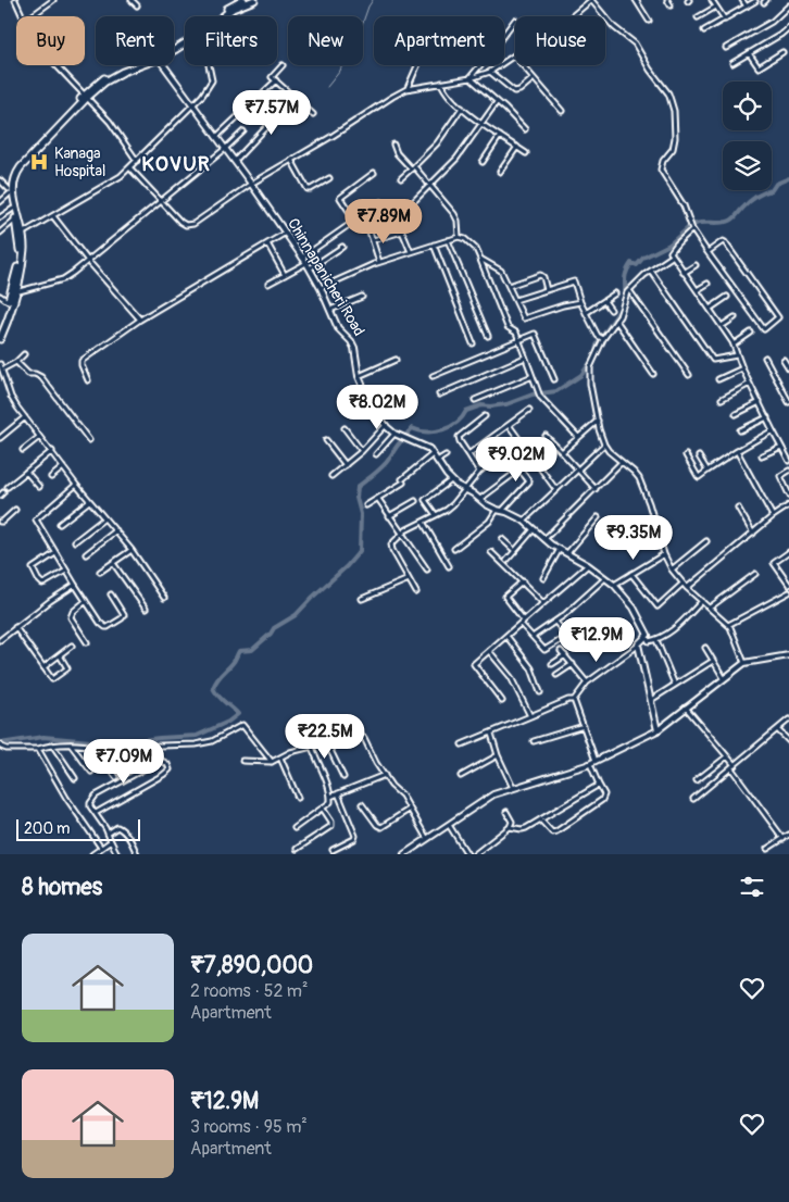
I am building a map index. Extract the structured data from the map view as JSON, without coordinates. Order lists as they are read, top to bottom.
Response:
{
  "streets": {
    "street": ["Chinnapanicheri Road"]
  },
  "districts": ["KOVUR"],
  "places": {
    "hospital": ["Kanaga Hospital"]
  },
  "scale_bar": "200 m",
  "page": {
    "chip": [
      "Buy",
      "Rent",
      "Filters",
      "New",
      "Apartment",
      "House"
    ],
    "price": [
      "₹7.57M",
      "₹7.89M",
      "₹8.02M",
      "₹9.02M",
      "₹9.35M",
      "₹12.9M",
      "₹22.5M",
      "₹7.09M"
    ],
    "scale": "200 m",
    "heading": "8 homes",
    "list": [
      {
        "name": "₹7,890,000",
        "note": "2 rooms · 52 m² · Apartment"
      },
      {
        "name": "₹12.9M",
        "note": "3 rooms · 95 m² · Apartment"
      }
    ]
  }
}
